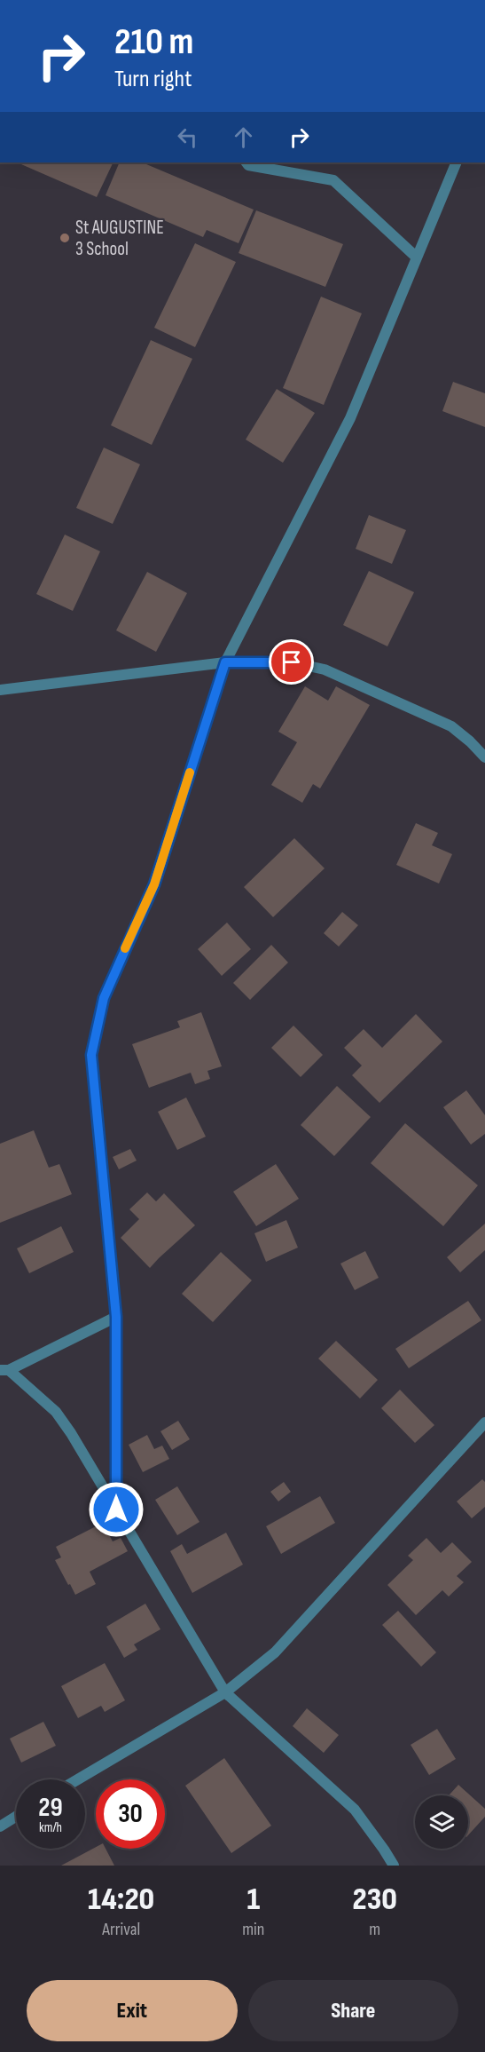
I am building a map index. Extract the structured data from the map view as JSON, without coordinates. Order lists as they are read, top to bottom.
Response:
{
  "places": ["St AUGUSTINE 3 School"],
  "page": {
    "turn": ["210 m", "Turn right"],
    "speed": "29 km/h",
    "limit": "30",
    "eta": [
      "14:20",
      "Arrival",
      "1",
      "min",
      "230",
      "m"
    ],
    "buttons": ["Exit", "Share"]
  }
}
